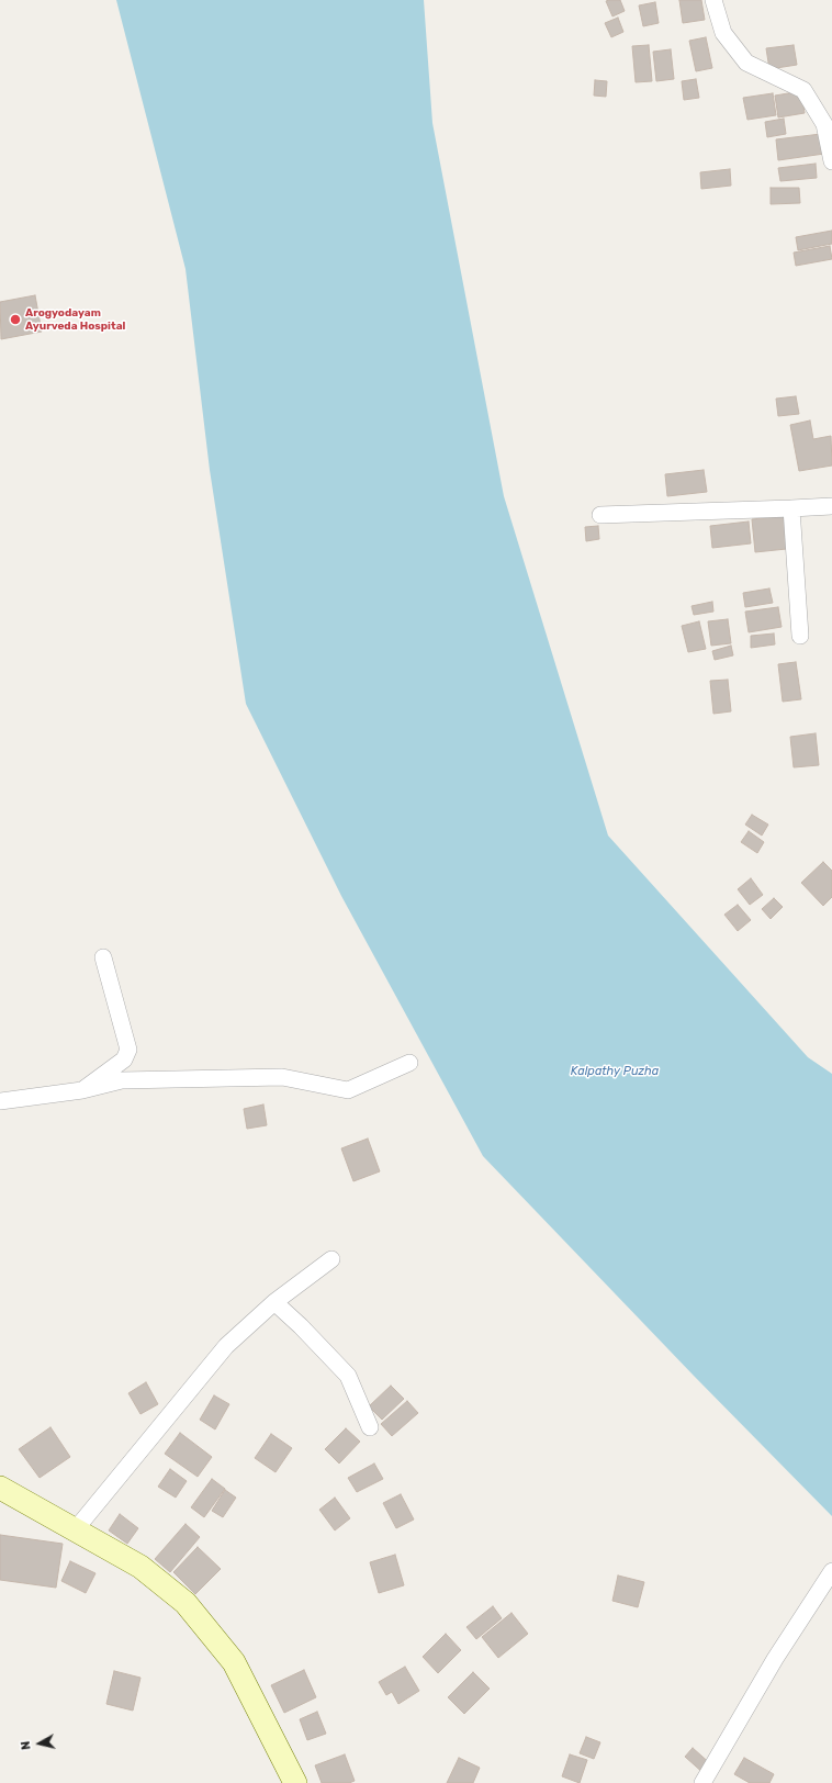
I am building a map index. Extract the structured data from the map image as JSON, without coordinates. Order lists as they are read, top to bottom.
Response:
{
  "water": ["Kalpathy Puzha"],
  "places": ["Arogyodayam Ayurveda Hospital"],
  "north": "left"
}
